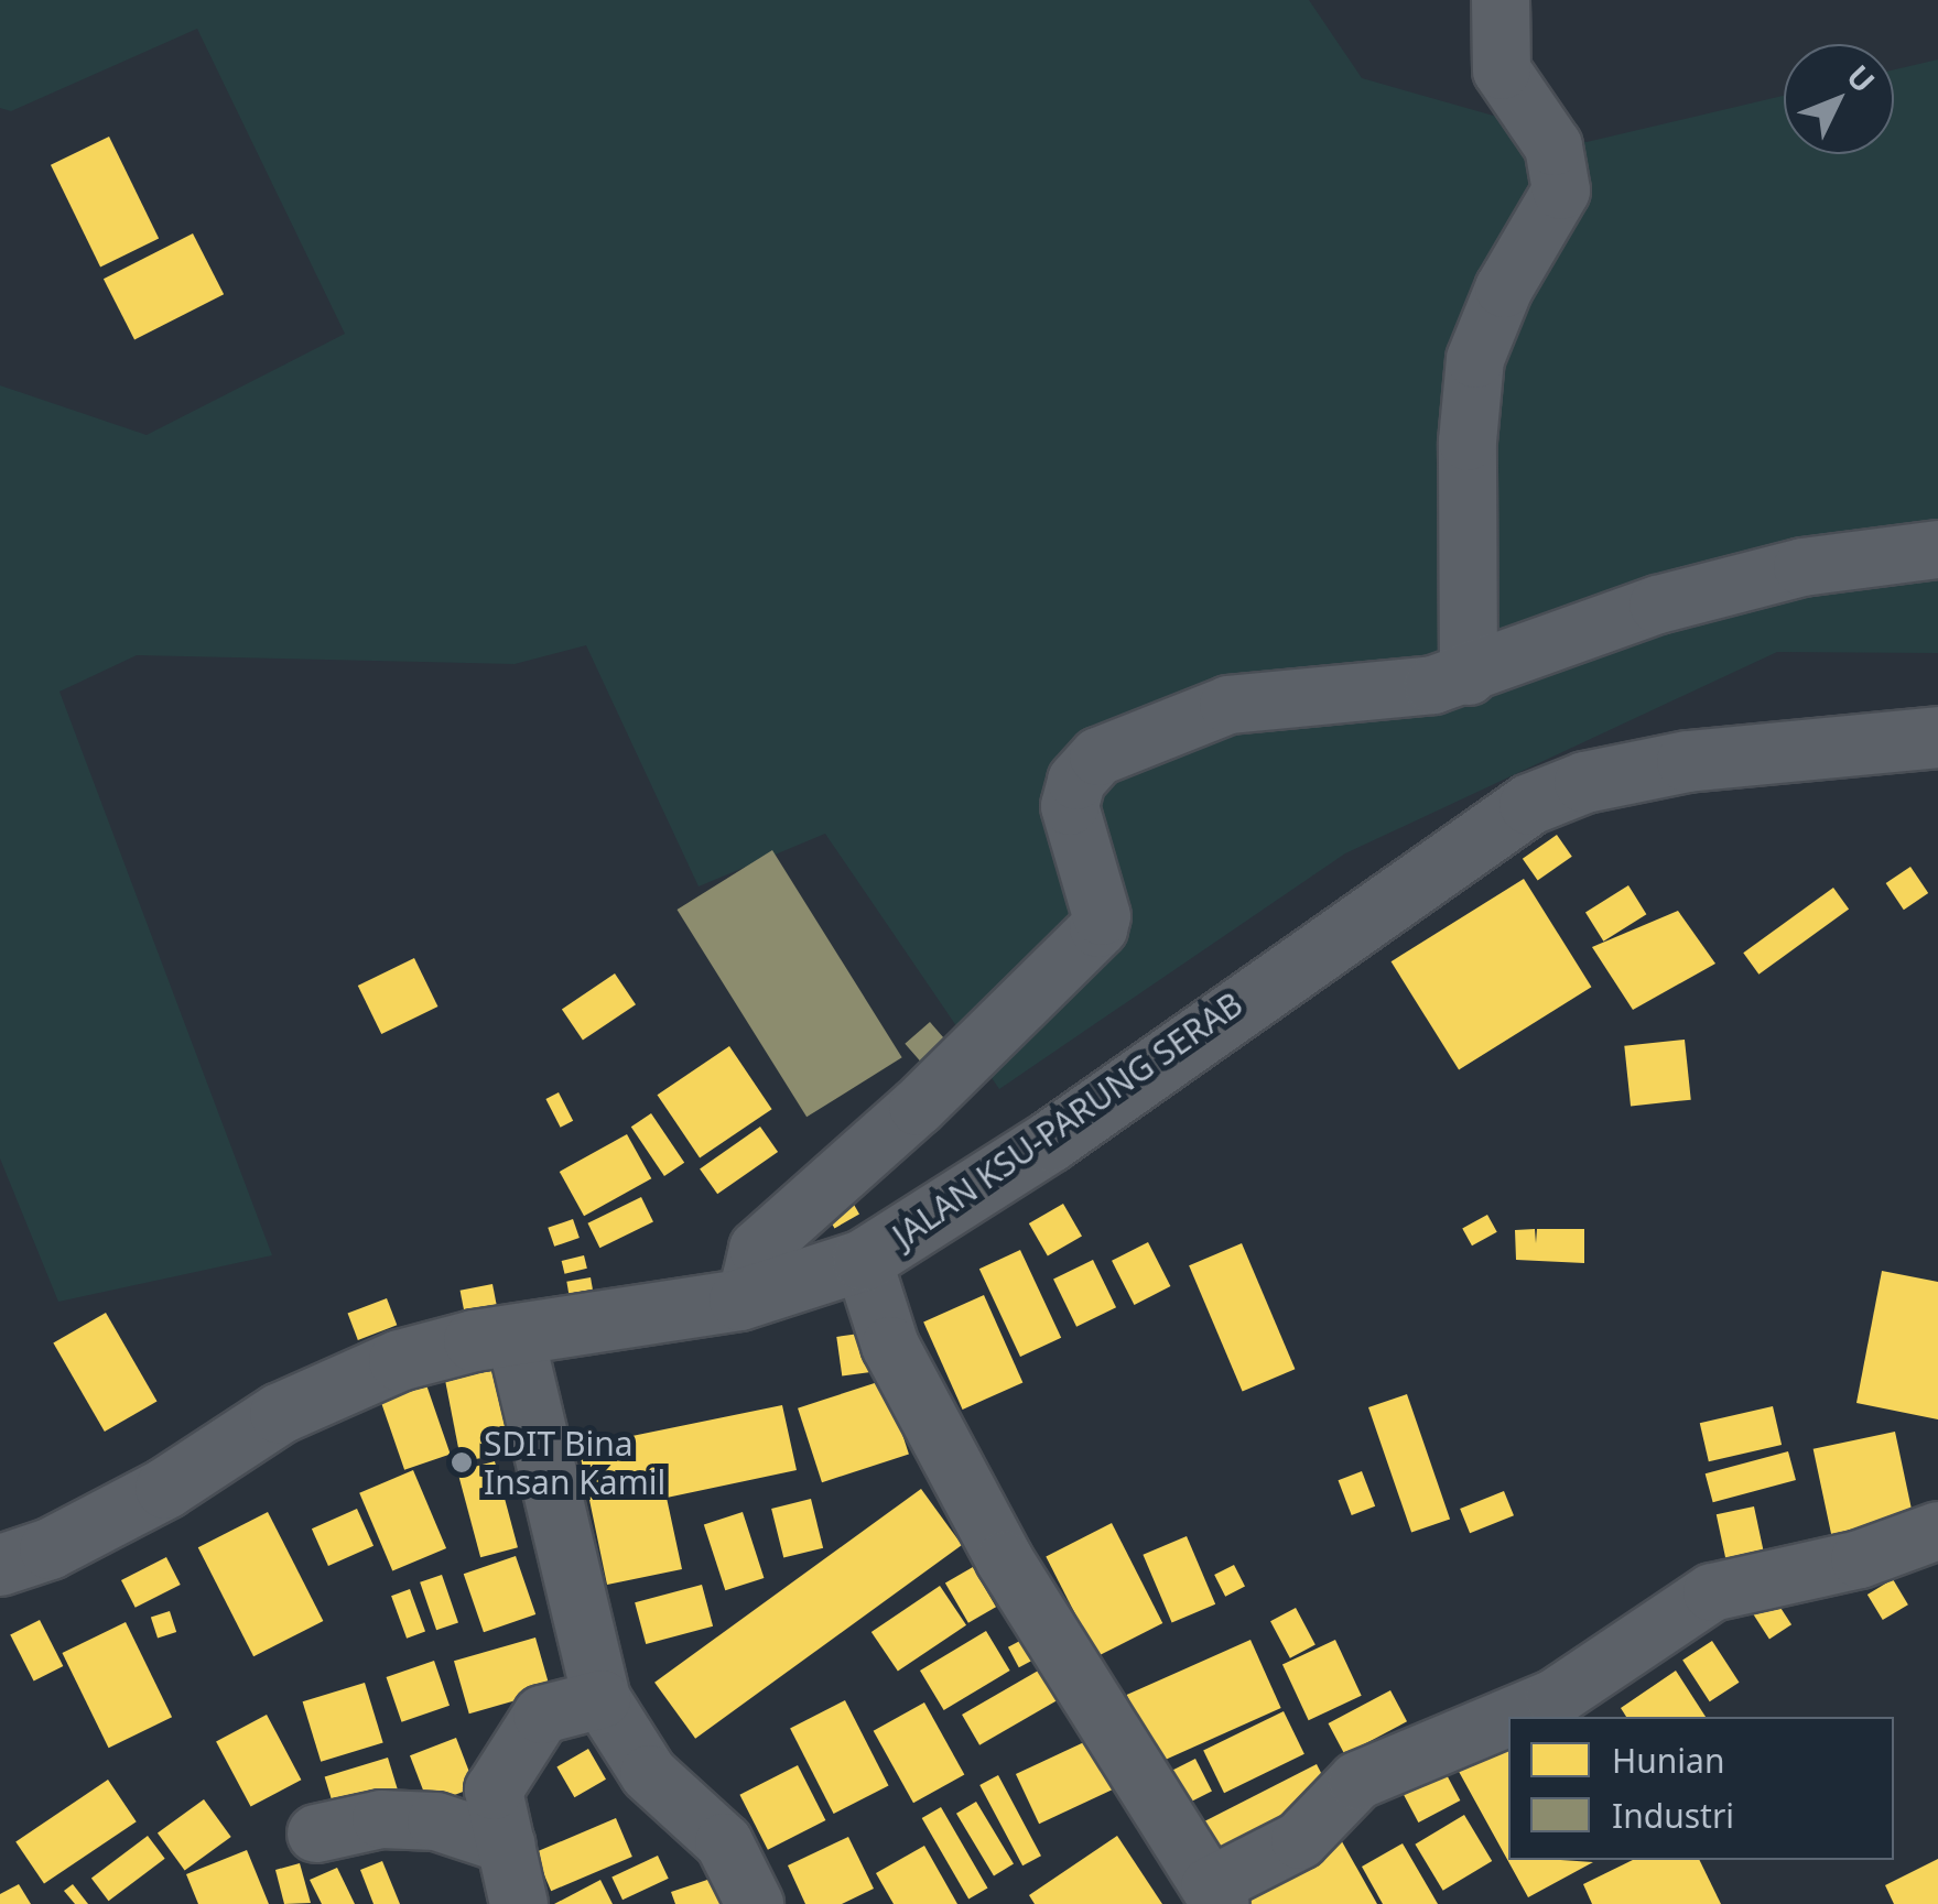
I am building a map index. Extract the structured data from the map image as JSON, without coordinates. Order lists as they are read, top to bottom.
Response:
{
  "streets": {
    "street": ["JALAN KSU-PARUNG SERAB"]
  },
  "places": ["SDIT Bina Insan Kamil"],
  "legend": ["Hunian", "Industri"],
  "north": "top right"
}
